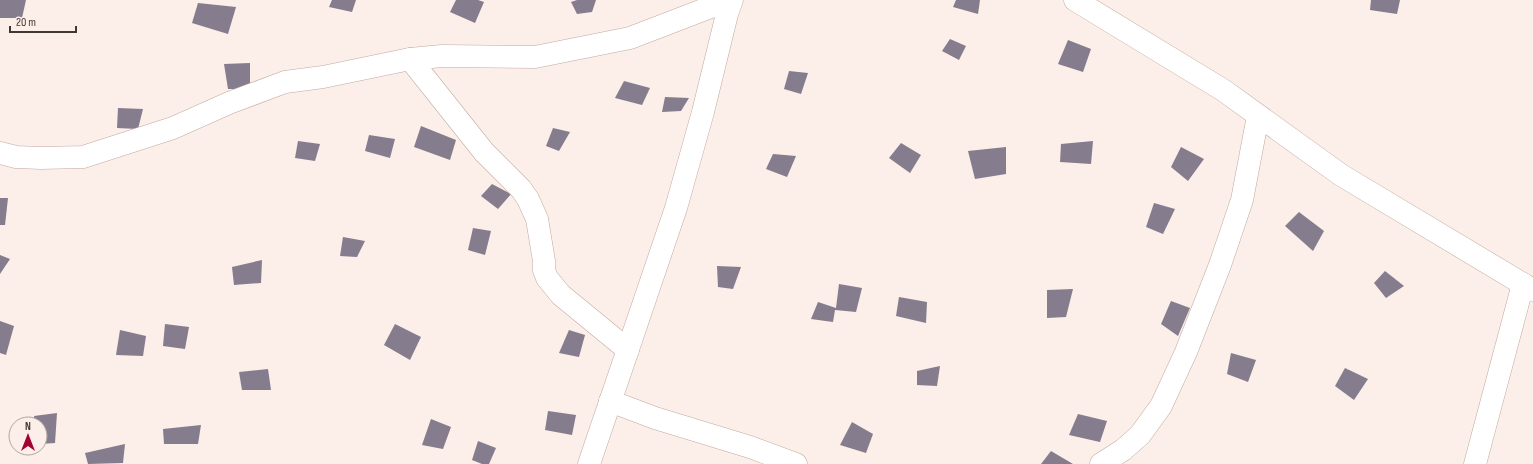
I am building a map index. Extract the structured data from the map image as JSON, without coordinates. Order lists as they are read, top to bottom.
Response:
{
  "scale_bar": "20 m",
  "north": "top"
}
